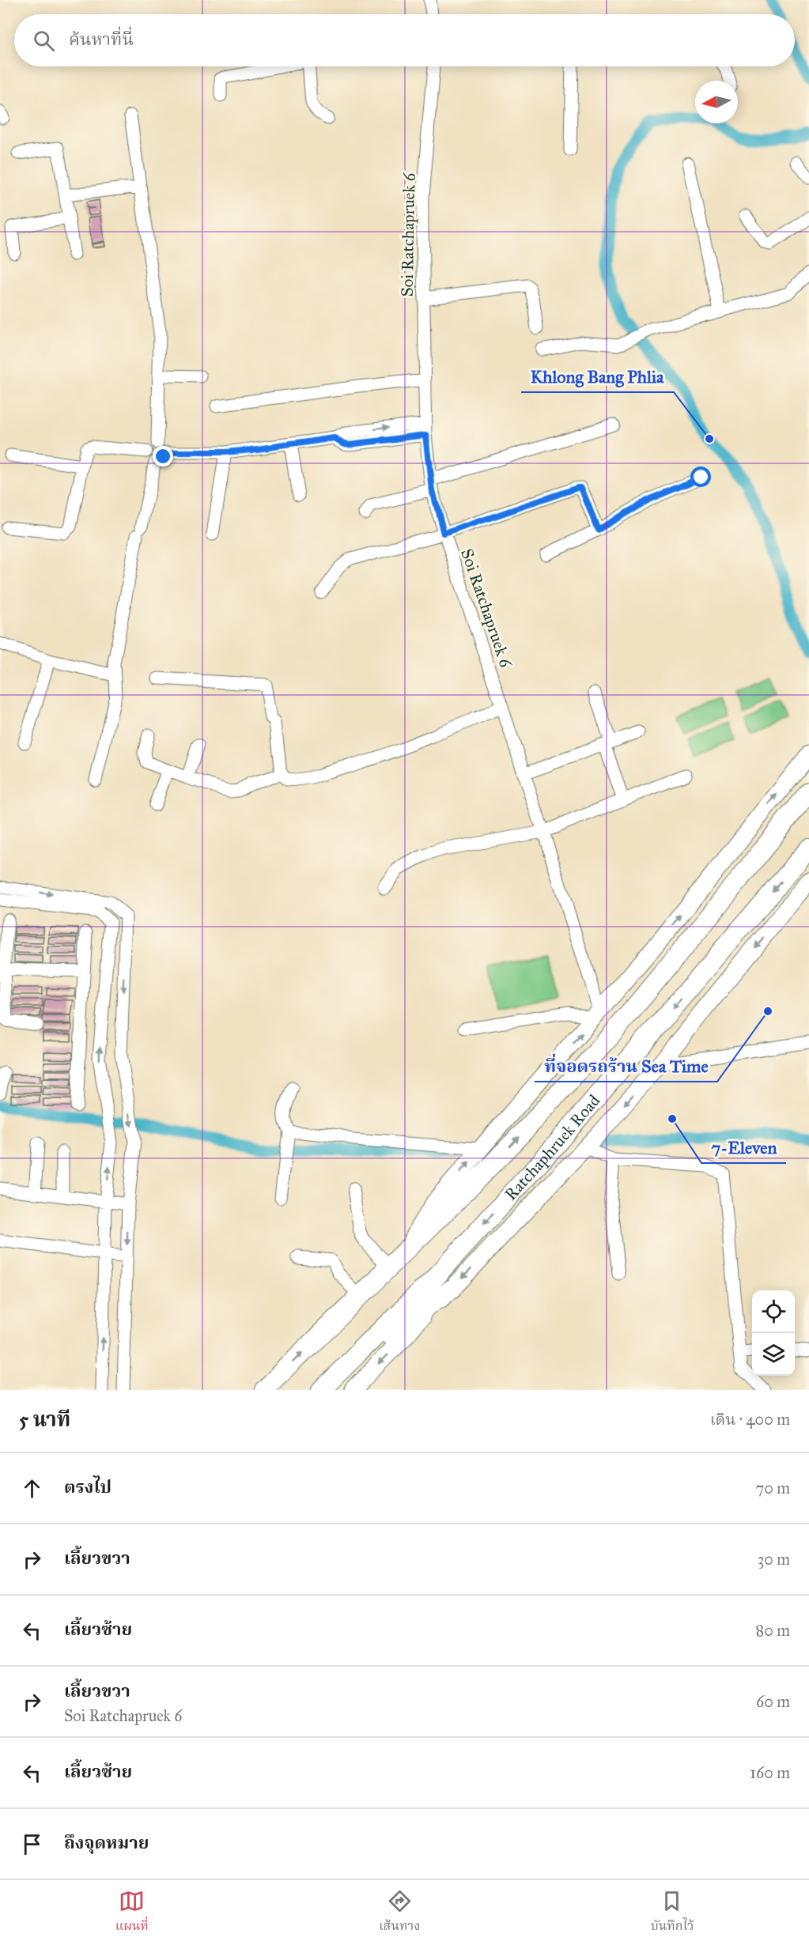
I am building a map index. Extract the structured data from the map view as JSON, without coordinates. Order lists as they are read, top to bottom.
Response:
{
  "streets": {
    "main road": ["Ratchaphruek Road"],
    "street": ["Soi Ratchapruek 6"]
  },
  "crossings": [
    ["Soi Ratchapruek 6", "Ratchaphruek Road"]
  ],
  "places": ["Khlong Bang Phlia", "ที่จอดรถร้าน Sea Time", "7-Eleven"],
  "north": "left",
  "page": {
    "search": "ค้นหาที่นี่",
    "heading": ["5 นาที", "เดิน · 400 m"],
    "list": [
      ["ตรงไป", "70 m"],
      ["เลี้ยวขวา", "30 m"],
      ["เลี้ยวซ้าย", "80 m"],
      ["เลี้ยวขวา", "Soi Ratchapruek 6", "60 m"],
      ["เลี้ยวซ้าย", "160 m"],
      "ถึงจุดหมาย"
    ],
    "nav": ["แผนที่", "เส้นทาง", "บันทึกไว้"]
  }
}
